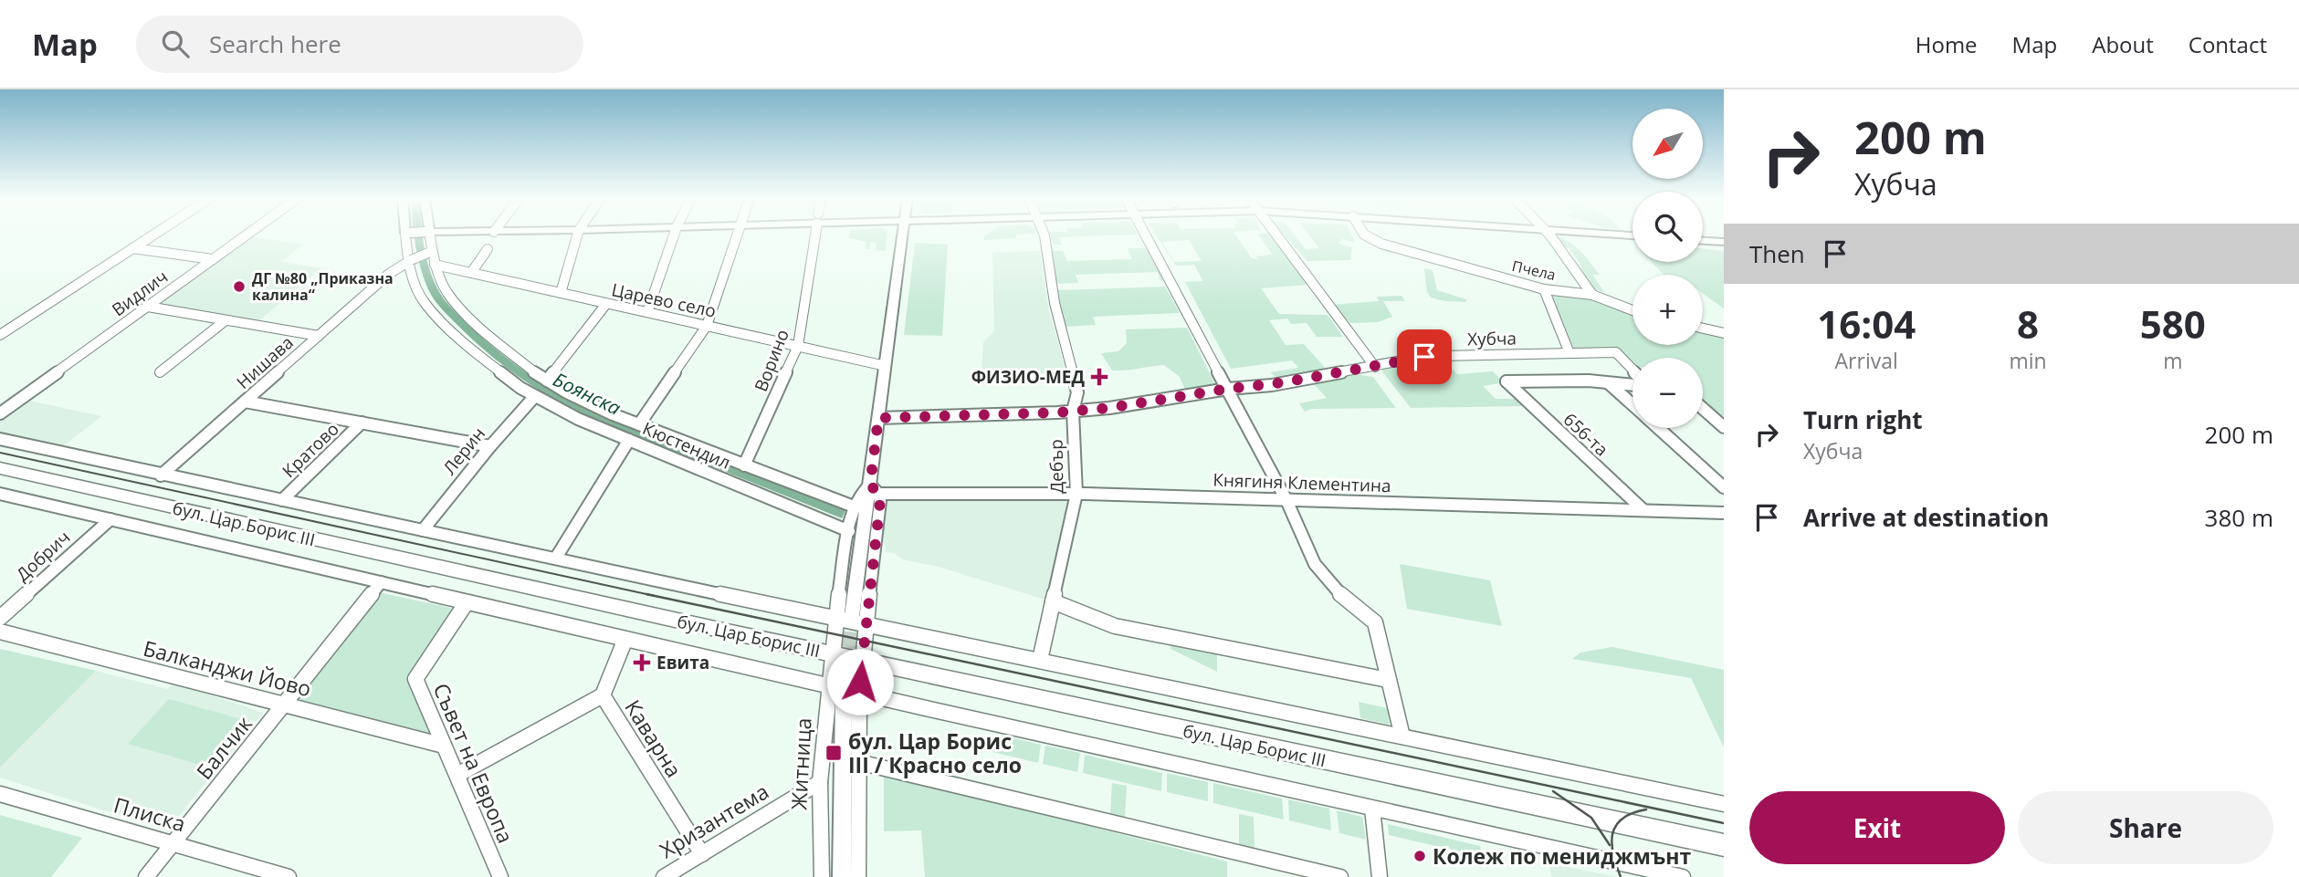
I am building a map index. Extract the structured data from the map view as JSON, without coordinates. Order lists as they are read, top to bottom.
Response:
{
  "streets": {
    "main road": ["бул. Цар Борис III"],
    "street": [
      "Пчела",
      "Видлич",
      "Царево село",
      "Хубча",
      "Ворино",
      "Нишава",
      "656-та",
      "Кюстендил",
      "Кратово",
      "Лерин",
      "Дебър",
      "Княгиня Клементина",
      "Добрич",
      "Балканджи Йово",
      "Каварна",
      "Балчик",
      "Съвет на Европа",
      "Житница",
      "Плиска",
      "Хризантема"
    ]
  },
  "crossings": [
    ["Царево село", "Ворино"],
    ["Царево село", "Кюстендил"],
    ["Хубча", "Дебър"],
    ["Ворино", "Кюстендил"],
    ["Нишава", "Кюстендил"],
    ["Нишава", "бул. Цар Борис III"],
    ["656-та", "Княгиня Клементина"],
    ["Кюстендил", "Лерин"],
    ["Кюстендил", "Житница"],
    ["Кратово", "бул. Цар Борис III"],
    ["Лерин", "бул. Цар Борис III"],
    ["Дебър", "Княгиня Клементина"],
    ["Дебър", "бул. Цар Борис III"],
    ["бул. Цар Борис III", "Добрич"],
    ["бул. Цар Борис III", "Каварна"],
    ["бул. Цар Борис III", "Балчик"],
    ["бул. Цар Борис III", "Съвет на Европа"],
    ["бул. Цар Борис III", "Житница"],
    ["Балканджи Йово", "Балчик"],
    ["Балканджи Йово", "Съвет на Европа"],
    ["Каварна", "Хризантема"],
    ["Балчик", "Плиска"],
    ["Житница", "Хризантема"]
  ],
  "water": ["Боянска"],
  "places": {
    "other": ["ДГ №80 „Приказна калина“", "Колеж по мениджмънт"],
    "health": ["ФИЗИО-МЕД", "Евита"],
    "transit": ["бул. Цар Борис III / Красно село"]
  },
  "north": "bottom left",
  "page": {
    "header": "Map",
    "search": "Search here",
    "nav": [
      "Home",
      "Map",
      "About",
      "Contact"
    ],
    "turn": ["200 m", "Хубча"],
    "map_buttons": ["+", "−"],
    "then": "Then",
    "eta": [
      "16:04",
      "Arrival",
      "8",
      "min",
      "580",
      "m"
    ],
    "list": [
      {
        "name": "Turn right",
        "note": "Хубча",
        "value": "200 m"
      },
      {
        "name": "Arrive at destination",
        "value": "380 m"
      }
    ],
    "buttons": ["Exit", "Share"]
  }
}
